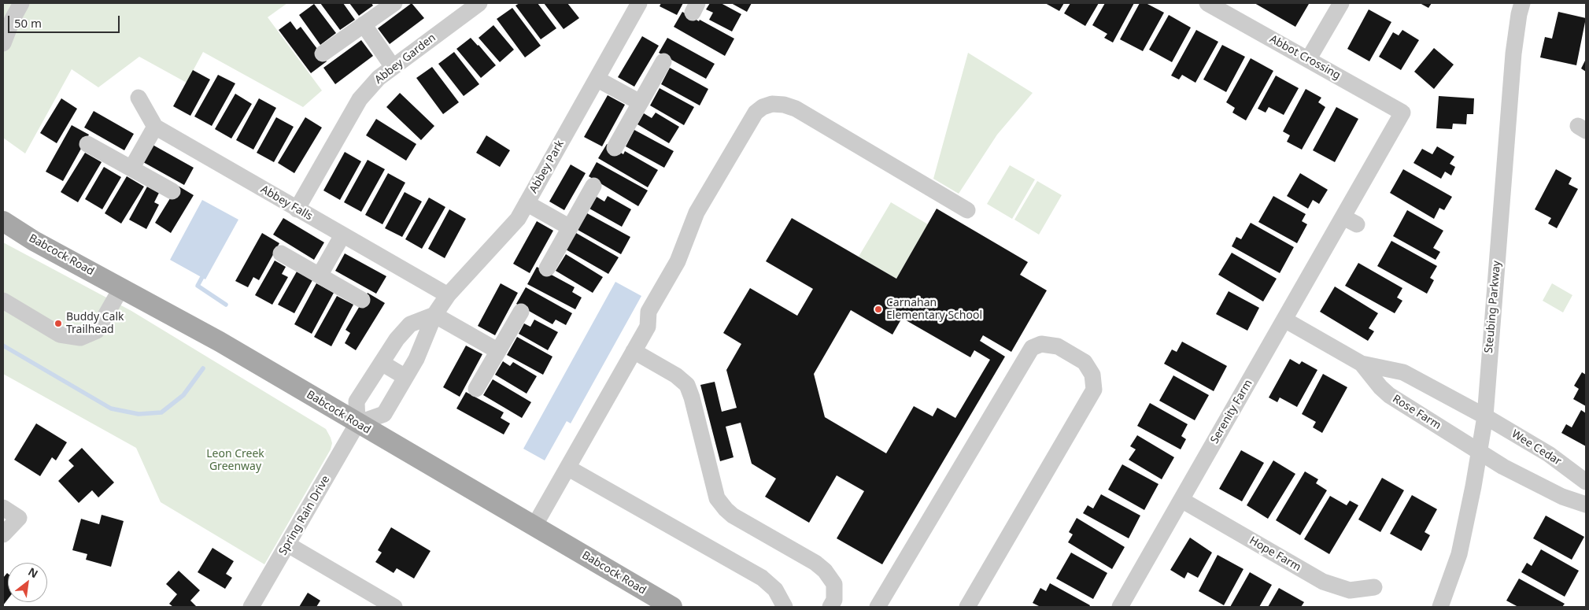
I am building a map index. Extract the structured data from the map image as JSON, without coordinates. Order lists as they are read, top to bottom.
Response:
{
  "streets": {
    "main road": ["Babcock Road"],
    "street": [
      "Abbot Crossing",
      "Abbey Garden",
      "Abbey Park",
      "Abbey Falls",
      "Steubing Parkway",
      "Serenity Farm",
      "Rose Farm",
      "Wee Cedar",
      "Spring Rain Drive",
      "Hope Farm"
    ]
  },
  "crossings": [
    ["Abbot Crossing", "Serenity Farm"],
    ["Abbey Garden", "Abbey Falls"],
    ["Abbey Park", "Abbey Falls"],
    ["Abbey Park", "Babcock Road"],
    ["Abbey Park", "Spring Rain Drive"],
    ["Babcock Road", "Spring Rain Drive"],
    ["Steubing Parkway", "Rose Farm"],
    ["Steubing Parkway", "Wee Cedar"],
    ["Serenity Farm", "Rose Farm"],
    ["Serenity Farm", "Hope Farm"],
    ["Rose Farm", "Wee Cedar"]
  ],
  "parks": ["Leon Creek Greenway"],
  "places": ["Carnahan Elementary School", "Buddy Calk Trailhead"],
  "scale_bar": "50 m",
  "north": "top right"
}
